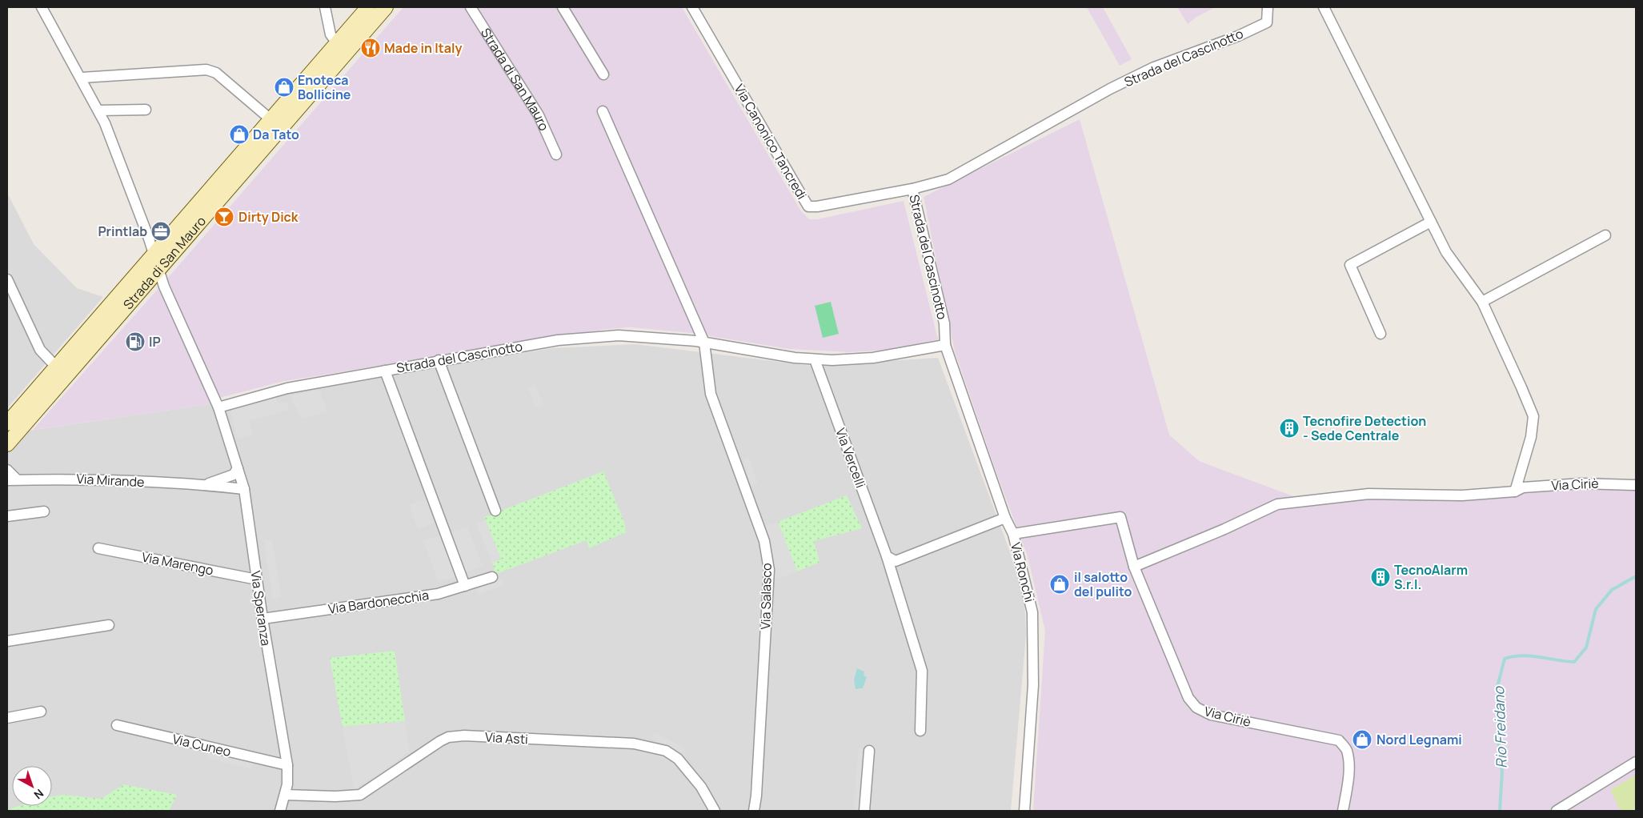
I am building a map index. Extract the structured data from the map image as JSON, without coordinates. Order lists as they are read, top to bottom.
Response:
{
  "streets": {
    "main road": ["Strada di San Mauro"],
    "street": [
      "Strada del Cascinotto",
      "Via Canonico Tancredi",
      "Via Vercelli",
      "Via Mirande",
      "Via Ciriè",
      "Via Marengo",
      "Via Ronchi",
      "Via Salasco",
      "Via Bardonecchia",
      "Via Speranza",
      "Via Asti",
      "Via Cuneo"
    ]
  },
  "crossings": [
    ["Strada del Cascinotto", "Via Canonico Tancredi"],
    ["Strada del Cascinotto", "Via Vercelli"],
    ["Strada del Cascinotto", "Via Ronchi"],
    ["Strada del Cascinotto", "Via Salasco"],
    ["Strada del Cascinotto", "Via Speranza"],
    ["Strada di San Mauro", "Via Speranza"],
    ["Via Mirande", "Via Speranza"],
    ["Via Ciriè", "Via Ronchi"],
    ["Via Marengo", "Via Speranza"],
    ["Via Bardonecchia", "Via Speranza"],
    ["Via Speranza", "Via Asti"],
    ["Via Speranza", "Via Cuneo"]
  ],
  "water": ["Rio Freidano"],
  "places": {
    "restaurant": ["Made in Italy"],
    "shop": [
      "Enoteca Bollicine",
      "Da Tato",
      "il salotto del pulito",
      "Nord Legnami"
    ],
    "bar": ["Dirty Dick"],
    "office": ["Printlab"],
    "fuel station": ["IP"],
    "building": ["Tecnofire Detection - Sede Centrale", "TecnoAlarm S.r.l."]
  },
  "north": "bottom right"
}
